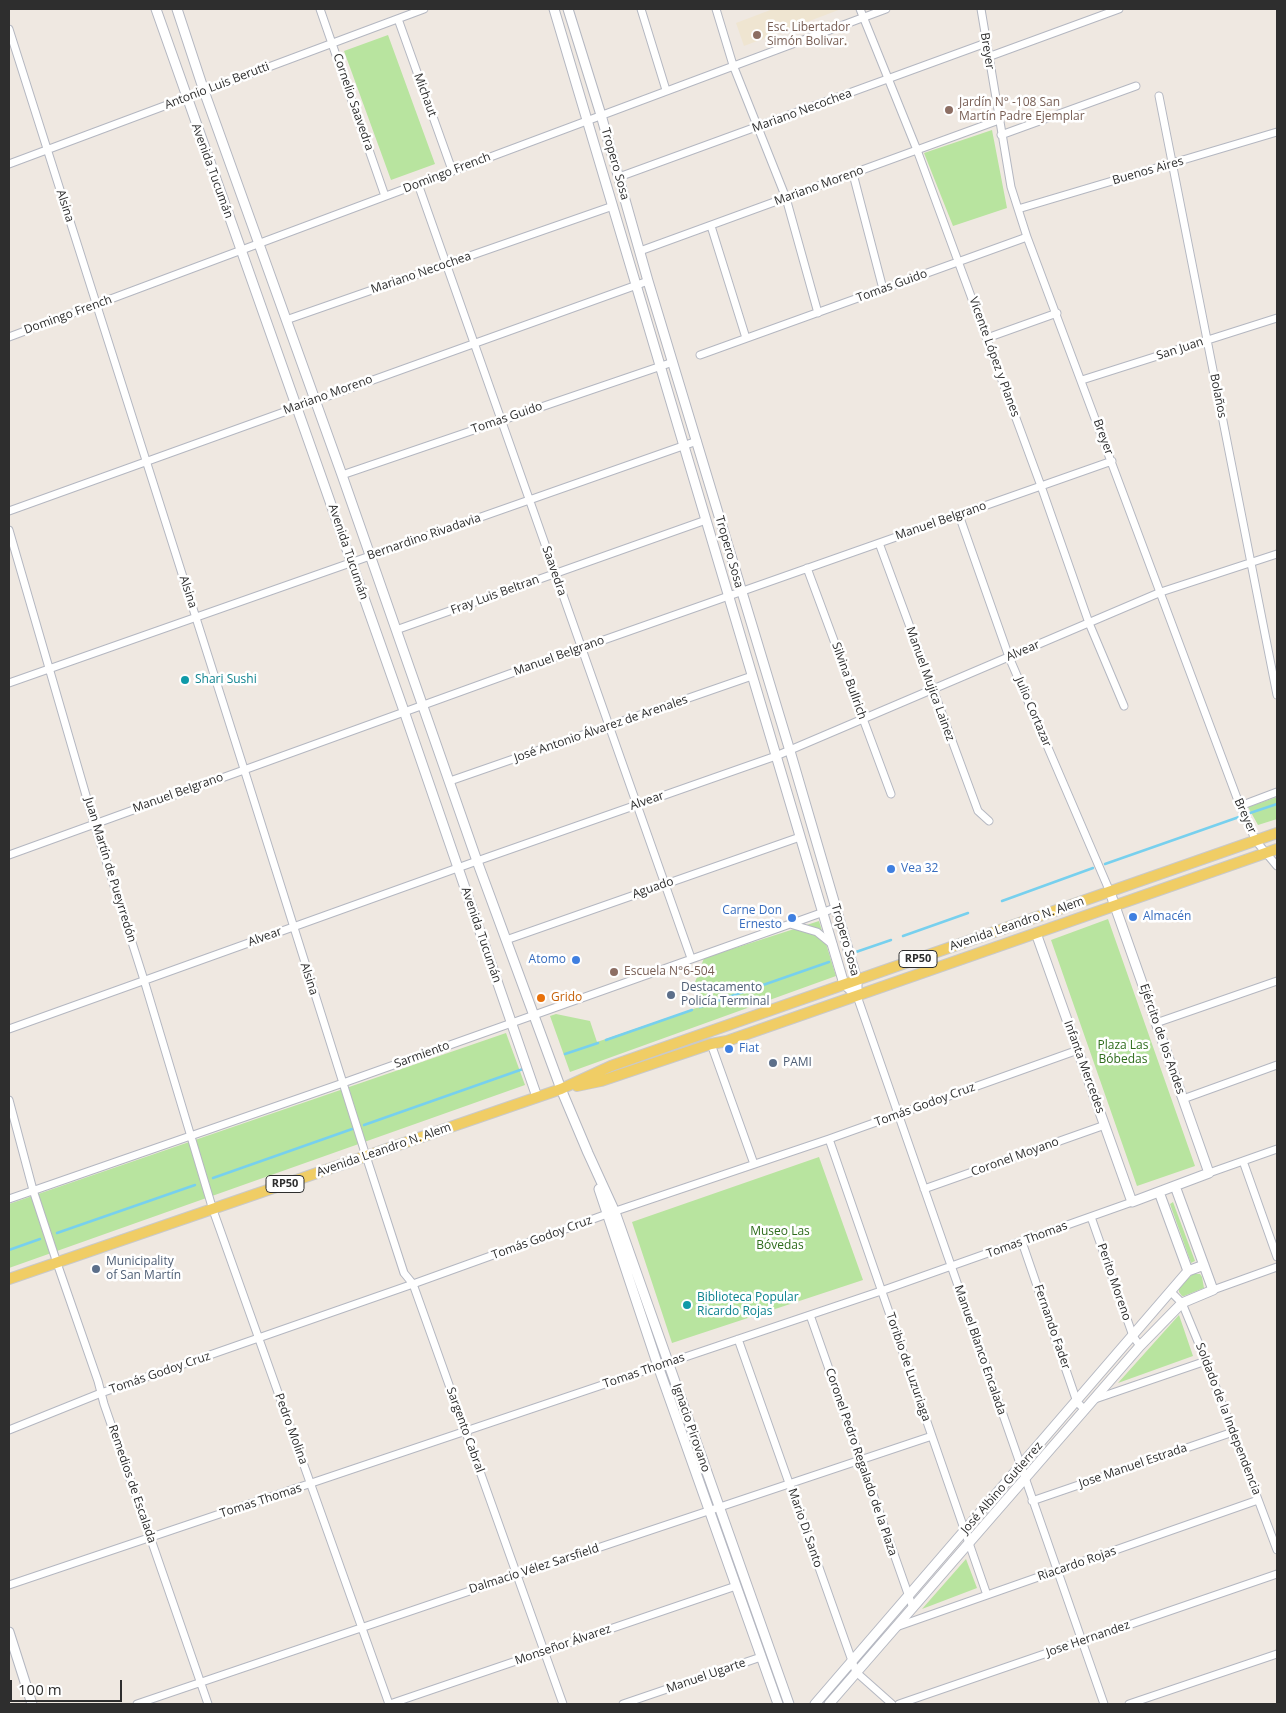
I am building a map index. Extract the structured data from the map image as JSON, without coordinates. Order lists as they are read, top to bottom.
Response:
{
  "streets": {
    "main road": ["Avenida Leandro N. Alem", "RP50"],
    "street": [
      "Breyer",
      "Antonio Luis Berutti",
      "Michaut",
      "Cornelio Saavedra",
      "Mariano Necochea",
      "Tropero Sosa",
      "Avenida Tucumán",
      "Buenos Aires",
      "Domingo French",
      "Mariano Moreno",
      "Alsina",
      "Tomas Guido",
      "San Juan",
      "Vicente López y Planes",
      "Bolaños",
      "Manuel Belgrano",
      "Bernardino Rivadavia",
      "Saavedra",
      "Fray Luis Beltran",
      "Alvear",
      "Silvina Bullrich",
      "Manuel Mujica Lainez",
      "Julio Cortazar",
      "José Antonio Álvarez de Arenales",
      "Juan Martín de Pueyrredón",
      "Aguado",
      "Ejército de los Andes",
      "Sarmiento",
      "Infanta Mercedes",
      "Tomás Godoy Cruz",
      "Coronel Moyano",
      "Tomas Thomas",
      "Perito Moreno",
      "Fernando Fader",
      "Manuel Blanco Encalada",
      "Toribio de Luzuriaga",
      "Soldado de la Independencia",
      "Ignacio Pirovano",
      "Pedro Molina",
      "Sargento Cabral",
      "Coronel Pedro Regalado de la Plaza",
      "Jose Manuel Estrada",
      "Remedios de Escalada",
      "José Albino Gutierrez",
      "Mario Di Santo",
      "Riacardo Rojas",
      "Dalmacio Vélez Sarsfield",
      "Jose Hernandez",
      "Monseñor Álvarez",
      "Manuel Ugarte"
    ]
  },
  "crossings": [
    ["Breyer", "Mariano Necochea"],
    ["Breyer", "Buenos Aires"],
    ["Breyer", "Mariano Moreno"],
    ["Breyer", "Tomas Guido"],
    ["Breyer", "San Juan"],
    ["Breyer", "Manuel Belgrano"],
    ["Breyer", "Alvear"],
    ["Breyer", "Avenida Leandro N. Alem"],
    ["Antonio Luis Berutti", "Michaut"],
    ["Antonio Luis Berutti", "Cornelio Saavedra"],
    ["Antonio Luis Berutti", "Avenida Tucumán"],
    ["Antonio Luis Berutti", "Alsina"],
    ["Michaut", "Domingo French"],
    ["Cornelio Saavedra", "Domingo French"],
    ["Mariano Necochea", "Tropero Sosa"],
    ["Mariano Necochea", "Avenida Tucumán"],
    ["Mariano Necochea", "Vicente López y Planes"],
    ["Mariano Necochea", "Saavedra"],
    ["Tropero Sosa", "Domingo French"],
    ["Tropero Sosa", "Mariano Moreno"],
    ["Tropero Sosa", "Tomas Guido"],
    ["Tropero Sosa", "Manuel Belgrano"],
    ["Tropero Sosa", "Bernardino Rivadavia"],
    ["Tropero Sosa", "Fray Luis Beltran"],
    ["Tropero Sosa", "Alvear"],
    ["Tropero Sosa", "José Antonio Álvarez de Arenales"],
    ["Tropero Sosa", "Aguado"],
    ["Tropero Sosa", "Avenida Leandro N. Alem"],
    ["Tropero Sosa", "Sarmiento"],
    ["Tropero Sosa", "Manuel Blanco Encalada"],
    ["Avenida Tucumán", "Domingo French"],
    ["Avenida Tucumán", "Mariano Moreno"],
    ["Avenida Tucumán", "Tomas Guido"],
    ["Avenida Tucumán", "Manuel Belgrano"],
    ["Avenida Tucumán", "Bernardino Rivadavia"],
    ["Avenida Tucumán", "Fray Luis Beltran"],
    ["Avenida Tucumán", "Alvear"],
    ["Avenida Tucumán", "José Antonio Álvarez de Arenales"],
    ["Avenida Tucumán", "Aguado"],
    ["Avenida Tucumán", "Avenida Leandro N. Alem"],
    ["Avenida Tucumán", "Sarmiento"],
    ["Avenida Tucumán", "Ignacio Pirovano"],
    ["Buenos Aires", "Bolaños"],
    ["Domingo French", "Alsina"],
    ["Domingo French", "Vicente López y Planes"],
    ["Domingo French", "Saavedra"],
    ["Mariano Moreno", "Alsina"],
    ["Mariano Moreno", "Vicente López y Planes"],
    ["Mariano Moreno", "Saavedra"],
    ["Alsina", "Manuel Belgrano"],
    ["Alsina", "Bernardino Rivadavia"],
    ["Alsina", "Alvear"],
    ["Alsina", "Avenida Leandro N. Alem"],
    ["Alsina", "Sarmiento"],
    ["Alsina", "Sargento Cabral"],
    ["Tomas Guido", "Vicente López y Planes"],
    ["Tomas Guido", "Saavedra"],
    ["San Juan", "Bolaños"],
    ["Vicente López y Planes", "Manuel Belgrano"],
    ["Vicente López y Planes", "Alvear"],
    ["Bolaños", "Alvear"],
    ["Manuel Belgrano", "Saavedra"],
    ["Manuel Belgrano", "Silvina Bullrich"],
    ["Manuel Belgrano", "Manuel Mujica Lainez"],
    ["Manuel Belgrano", "Julio Cortazar"],
    ["Manuel Belgrano", "Juan Martín de Pueyrredón"],
    ["Bernardino Rivadavia", "Saavedra"],
    ["Bernardino Rivadavia", "Juan Martín de Pueyrredón"],
    ["Saavedra", "Fray Luis Beltran"],
    ["Saavedra", "Alvear"],
    ["Saavedra", "José Antonio Álvarez de Arenales"],
    ["Saavedra", "Aguado"],
    ["Saavedra", "Sarmiento"],
    ["Alvear", "Silvina Bullrich"],
    ["Alvear", "Manuel Mujica Lainez"],
    ["Alvear", "Julio Cortazar"],
    ["Alvear", "Juan Martín de Pueyrredón"],
    ["Julio Cortazar", "Avenida Leandro N. Alem"],
    ["Julio Cortazar", "Ejército de los Andes"],
    ["Juan Martín de Pueyrredón", "Avenida Leandro N. Alem"],
    ["Juan Martín de Pueyrredón", "Sarmiento"],
    ["Juan Martín de Pueyrredón", "Pedro Molina"],
    ["Avenida Leandro N. Alem", "Ejército de los Andes"],
    ["Avenida Leandro N. Alem", "Infanta Mercedes"],
    ["Avenida Leandro N. Alem", "Manuel Blanco Encalada"],
    ["Avenida Leandro N. Alem", "Ignacio Pirovano"],
    ["Avenida Leandro N. Alem", "Pedro Molina"],
    ["Avenida Leandro N. Alem", "Sargento Cabral"],
    ["Avenida Leandro N. Alem", "Remedios de Escalada"],
    ["Ejército de los Andes", "Tomas Thomas"],
    ["Sarmiento", "Remedios de Escalada"],
    ["Infanta Mercedes", "Tomás Godoy Cruz"],
    ["Infanta Mercedes", "Coronel Moyano"],
    ["Infanta Mercedes", "Tomas Thomas"],
    ["Tomás Godoy Cruz", "Manuel Blanco Encalada"],
    ["Tomás Godoy Cruz", "Toribio de Luzuriaga"],
    ["Tomás Godoy Cruz", "Ignacio Pirovano"],
    ["Tomás Godoy Cruz", "Pedro Molina"],
    ["Tomás Godoy Cruz", "Sargento Cabral"],
    ["Tomás Godoy Cruz", "Remedios de Escalada"],
    ["Coronel Moyano", "Manuel Blanco Encalada"],
    ["Tomas Thomas", "Perito Moreno"],
    ["Tomas Thomas", "Fernando Fader"],
    ["Tomas Thomas", "Manuel Blanco Encalada"],
    ["Tomas Thomas", "Toribio de Luzuriaga"],
    ["Tomas Thomas", "Ignacio Pirovano"],
    ["Tomas Thomas", "Pedro Molina"],
    ["Tomas Thomas", "Sargento Cabral"],
    ["Tomas Thomas", "Coronel Pedro Regalado de la Plaza"],
    ["Tomas Thomas", "Remedios de Escalada"],
    ["Tomas Thomas", "Mario Di Santo"],
    ["Perito Moreno", "José Albino Gutierrez"],
    ["Fernando Fader", "José Albino Gutierrez"],
    ["Manuel Blanco Encalada", "Jose Manuel Estrada"],
    ["Manuel Blanco Encalada", "José Albino Gutierrez"],
    ["Manuel Blanco Encalada", "Riacardo Rojas"],
    ["Manuel Blanco Encalada", "Jose Hernandez"],
    ["Toribio de Luzuriaga", "José Albino Gutierrez"],
    ["Toribio de Luzuriaga", "Riacardo Rojas"],
    ["Toribio de Luzuriaga", "Dalmacio Vélez Sarsfield"],
    ["Soldado de la Independencia", "Jose Manuel Estrada"],
    ["Soldado de la Independencia", "José Albino Gutierrez"],
    ["Soldado de la Independencia", "Riacardo Rojas"],
    ["Ignacio Pirovano", "Dalmacio Vélez Sarsfield"],
    ["Ignacio Pirovano", "Monseñor Álvarez"],
    ["Ignacio Pirovano", "Manuel Ugarte"],
    ["Pedro Molina", "Dalmacio Vélez Sarsfield"],
    ["Pedro Molina", "Monseñor Álvarez"],
    ["Sargento Cabral", "Dalmacio Vélez Sarsfield"],
    ["Sargento Cabral", "Monseñor Álvarez"],
    ["Coronel Pedro Regalado de la Plaza", "José Albino Gutierrez"],
    ["Coronel Pedro Regalado de la Plaza", "Dalmacio Vélez Sarsfield"],
    ["Remedios de Escalada", "Dalmacio Vélez Sarsfield"],
    ["José Albino Gutierrez", "Mario Di Santo"],
    ["José Albino Gutierrez", "Riacardo Rojas"],
    ["Mario Di Santo", "Dalmacio Vélez Sarsfield"]
  ],
  "parks": ["Plaza Las Bóbedas", "Museo Las Bóvedas"],
  "places": [
    "Esc. Libertador Simón Bolivar.",
    "Jardín N° -108 San Martín Padre Ejemplar",
    "Shari Sushi",
    "Vea 32",
    "Almacén",
    "Carne Don Ernesto",
    "Atomo",
    "Escuela N°6-504",
    "Destacamento Policía Terminal",
    "Grido",
    "Fiat",
    "PAMI",
    "Municipality of San Martín",
    "Biblioteca Popular Ricardo Rojas"
  ],
  "scale_bar": "100 m"
}
